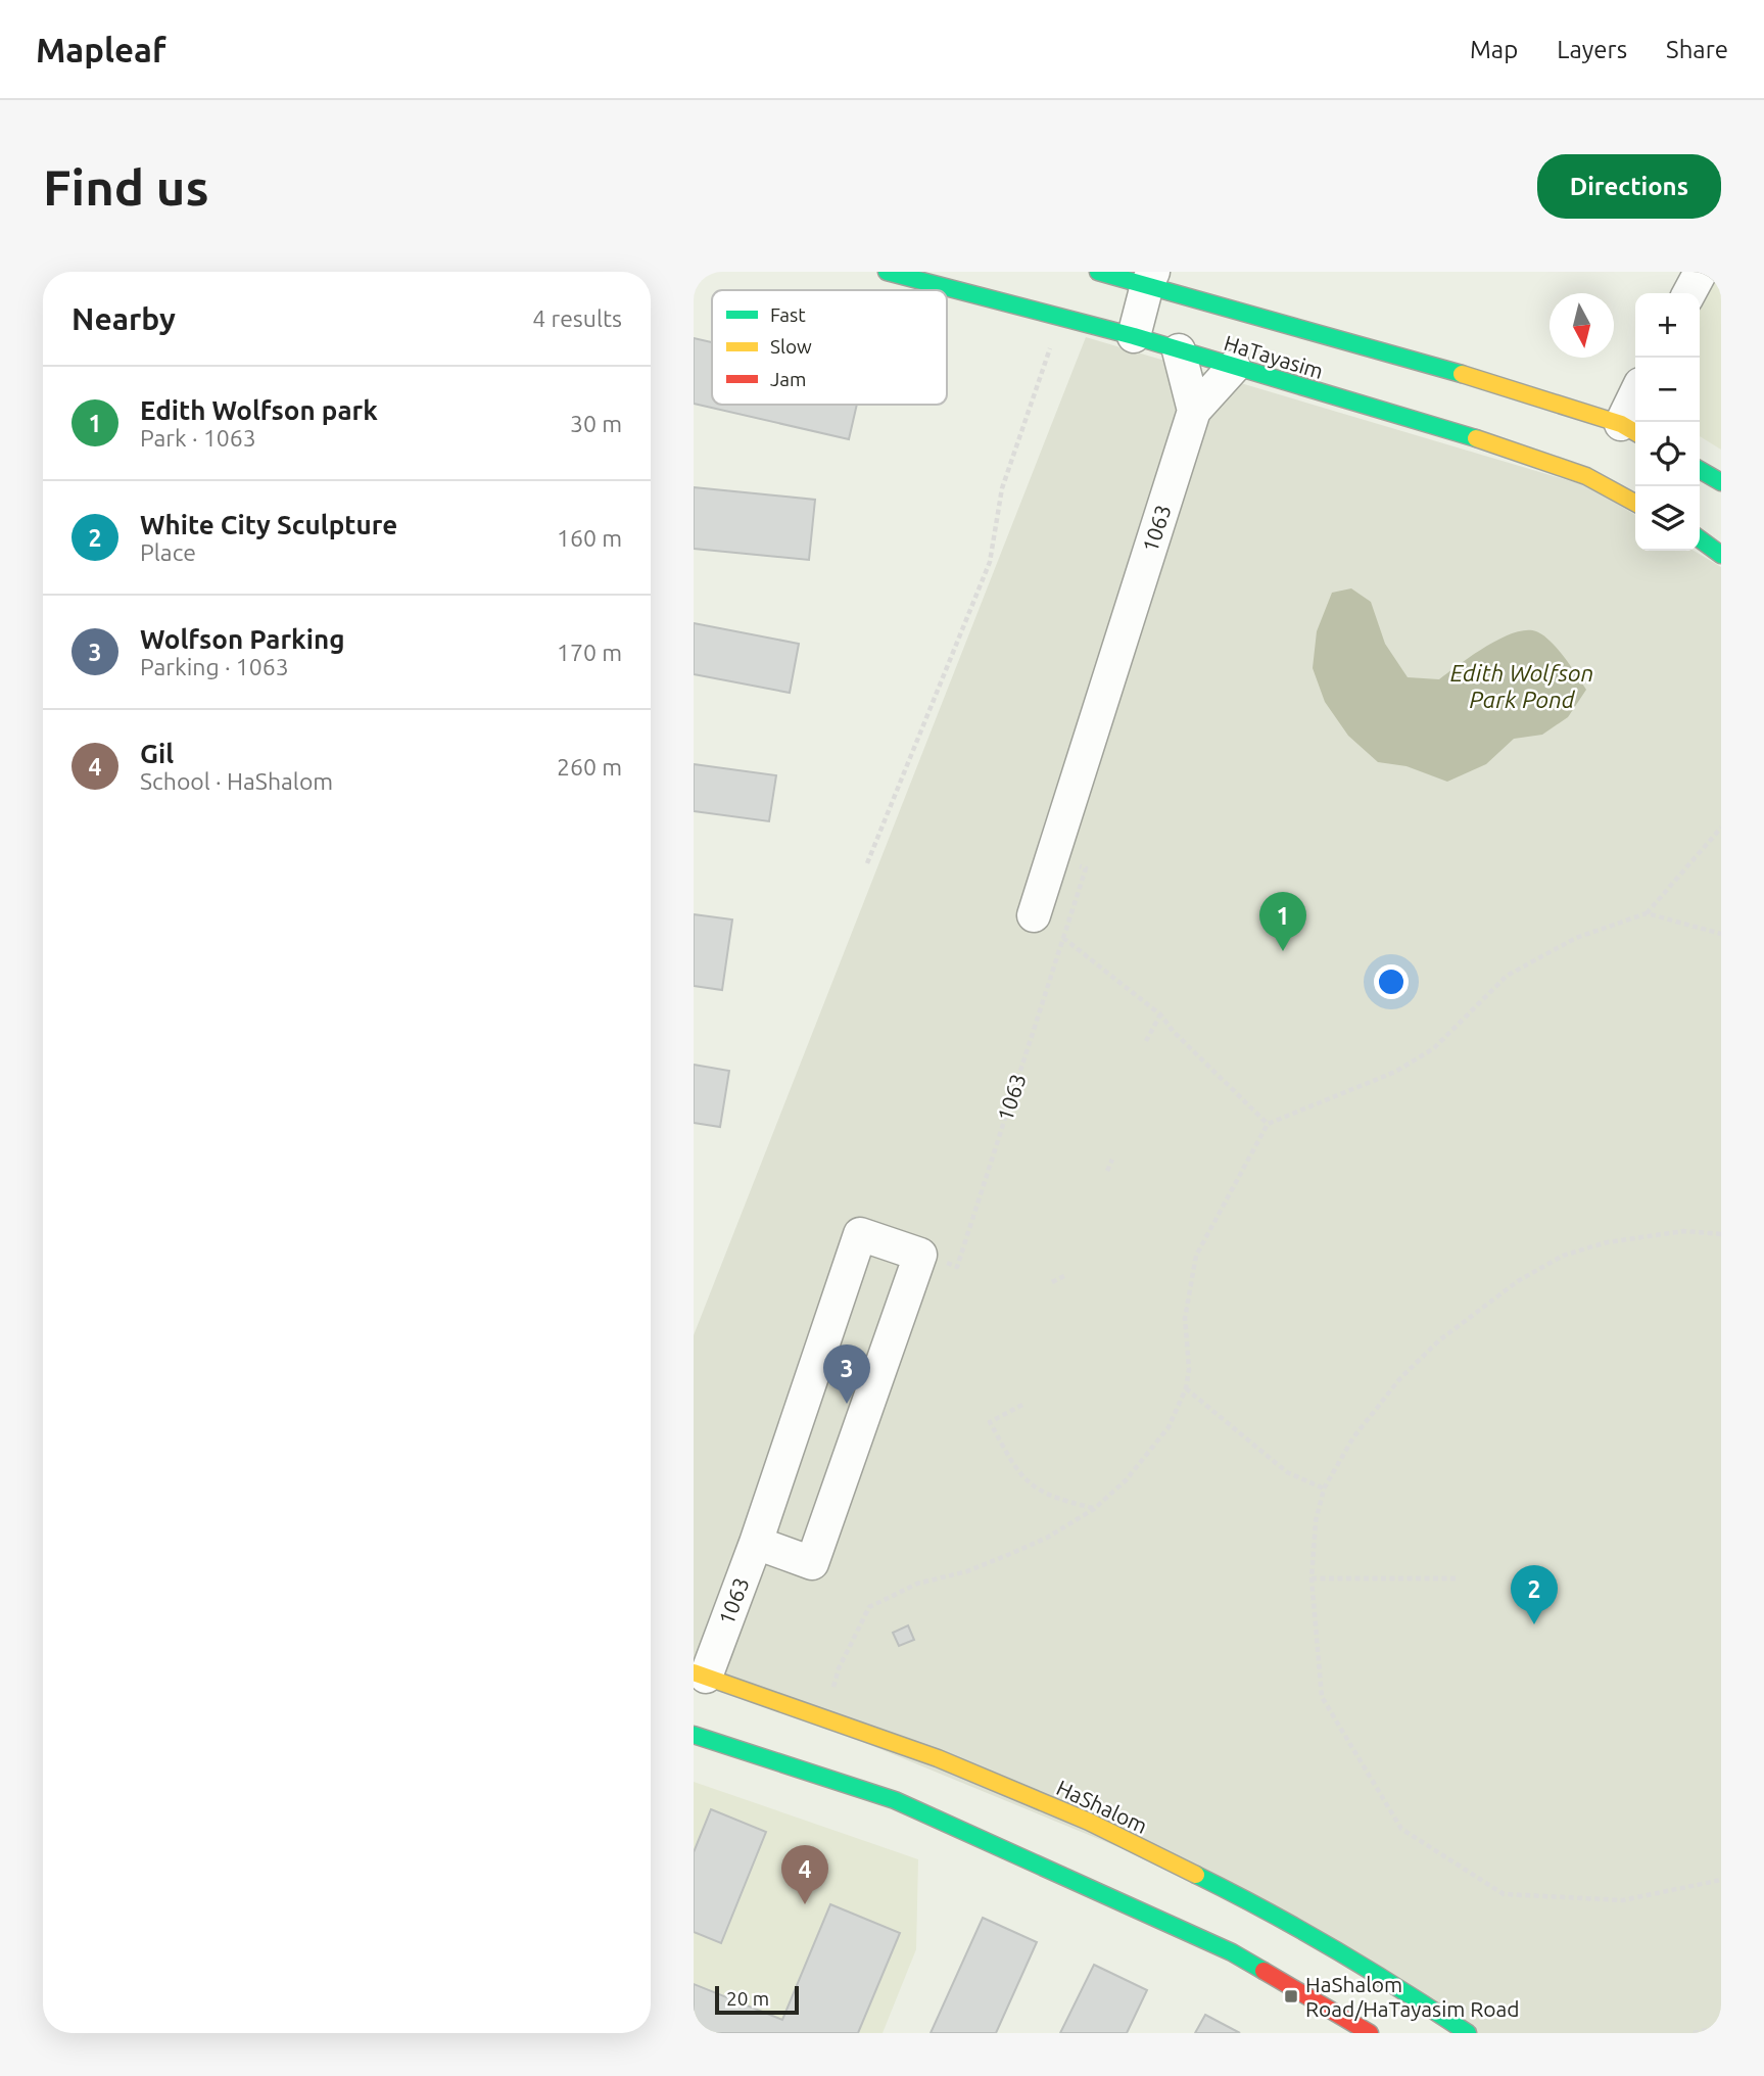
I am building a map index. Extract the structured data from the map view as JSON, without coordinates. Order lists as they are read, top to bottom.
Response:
{
  "streets": {
    "main road": ["HaTayasim", "HaShalom"],
    "street": ["1063"]
  },
  "crossings": [
    ["HaTayasim", "1063"],
    ["1063", "HaShalom"]
  ],
  "water": ["Edith Wolfson Park Pond"],
  "places": {
    "transit": ["HaShalom Road/HaTayasim Road"]
  },
  "legend": ["Fast", "Slow", "Jam"],
  "scale_bar": "20 m",
  "north": "bottom",
  "page": {
    "header": "Mapleaf",
    "nav": ["Map", "Layers", "Share"],
    "buttons": "Directions",
    "title": "Find us",
    "heading": ["Nearby", "4 results"],
    "map_buttons": ["+", "−"],
    "list": [
      {
        "mark": "1",
        "name": "Edith Wolfson park",
        "note": "Park · 1063",
        "value": "30 m"
      },
      {
        "mark": "2",
        "name": "White City Sculpture",
        "note": "Place",
        "value": "160 m"
      },
      {
        "mark": "3",
        "name": "Wolfson Parking",
        "note": "Parking · 1063",
        "value": "170 m"
      },
      {
        "mark": "4",
        "name": "Gil",
        "note": "School · HaShalom",
        "value": "260 m"
      }
    ],
    "pins": [
      "1",
      "3",
      "2",
      "4"
    ],
    "scale": "20 m"
  }
}
